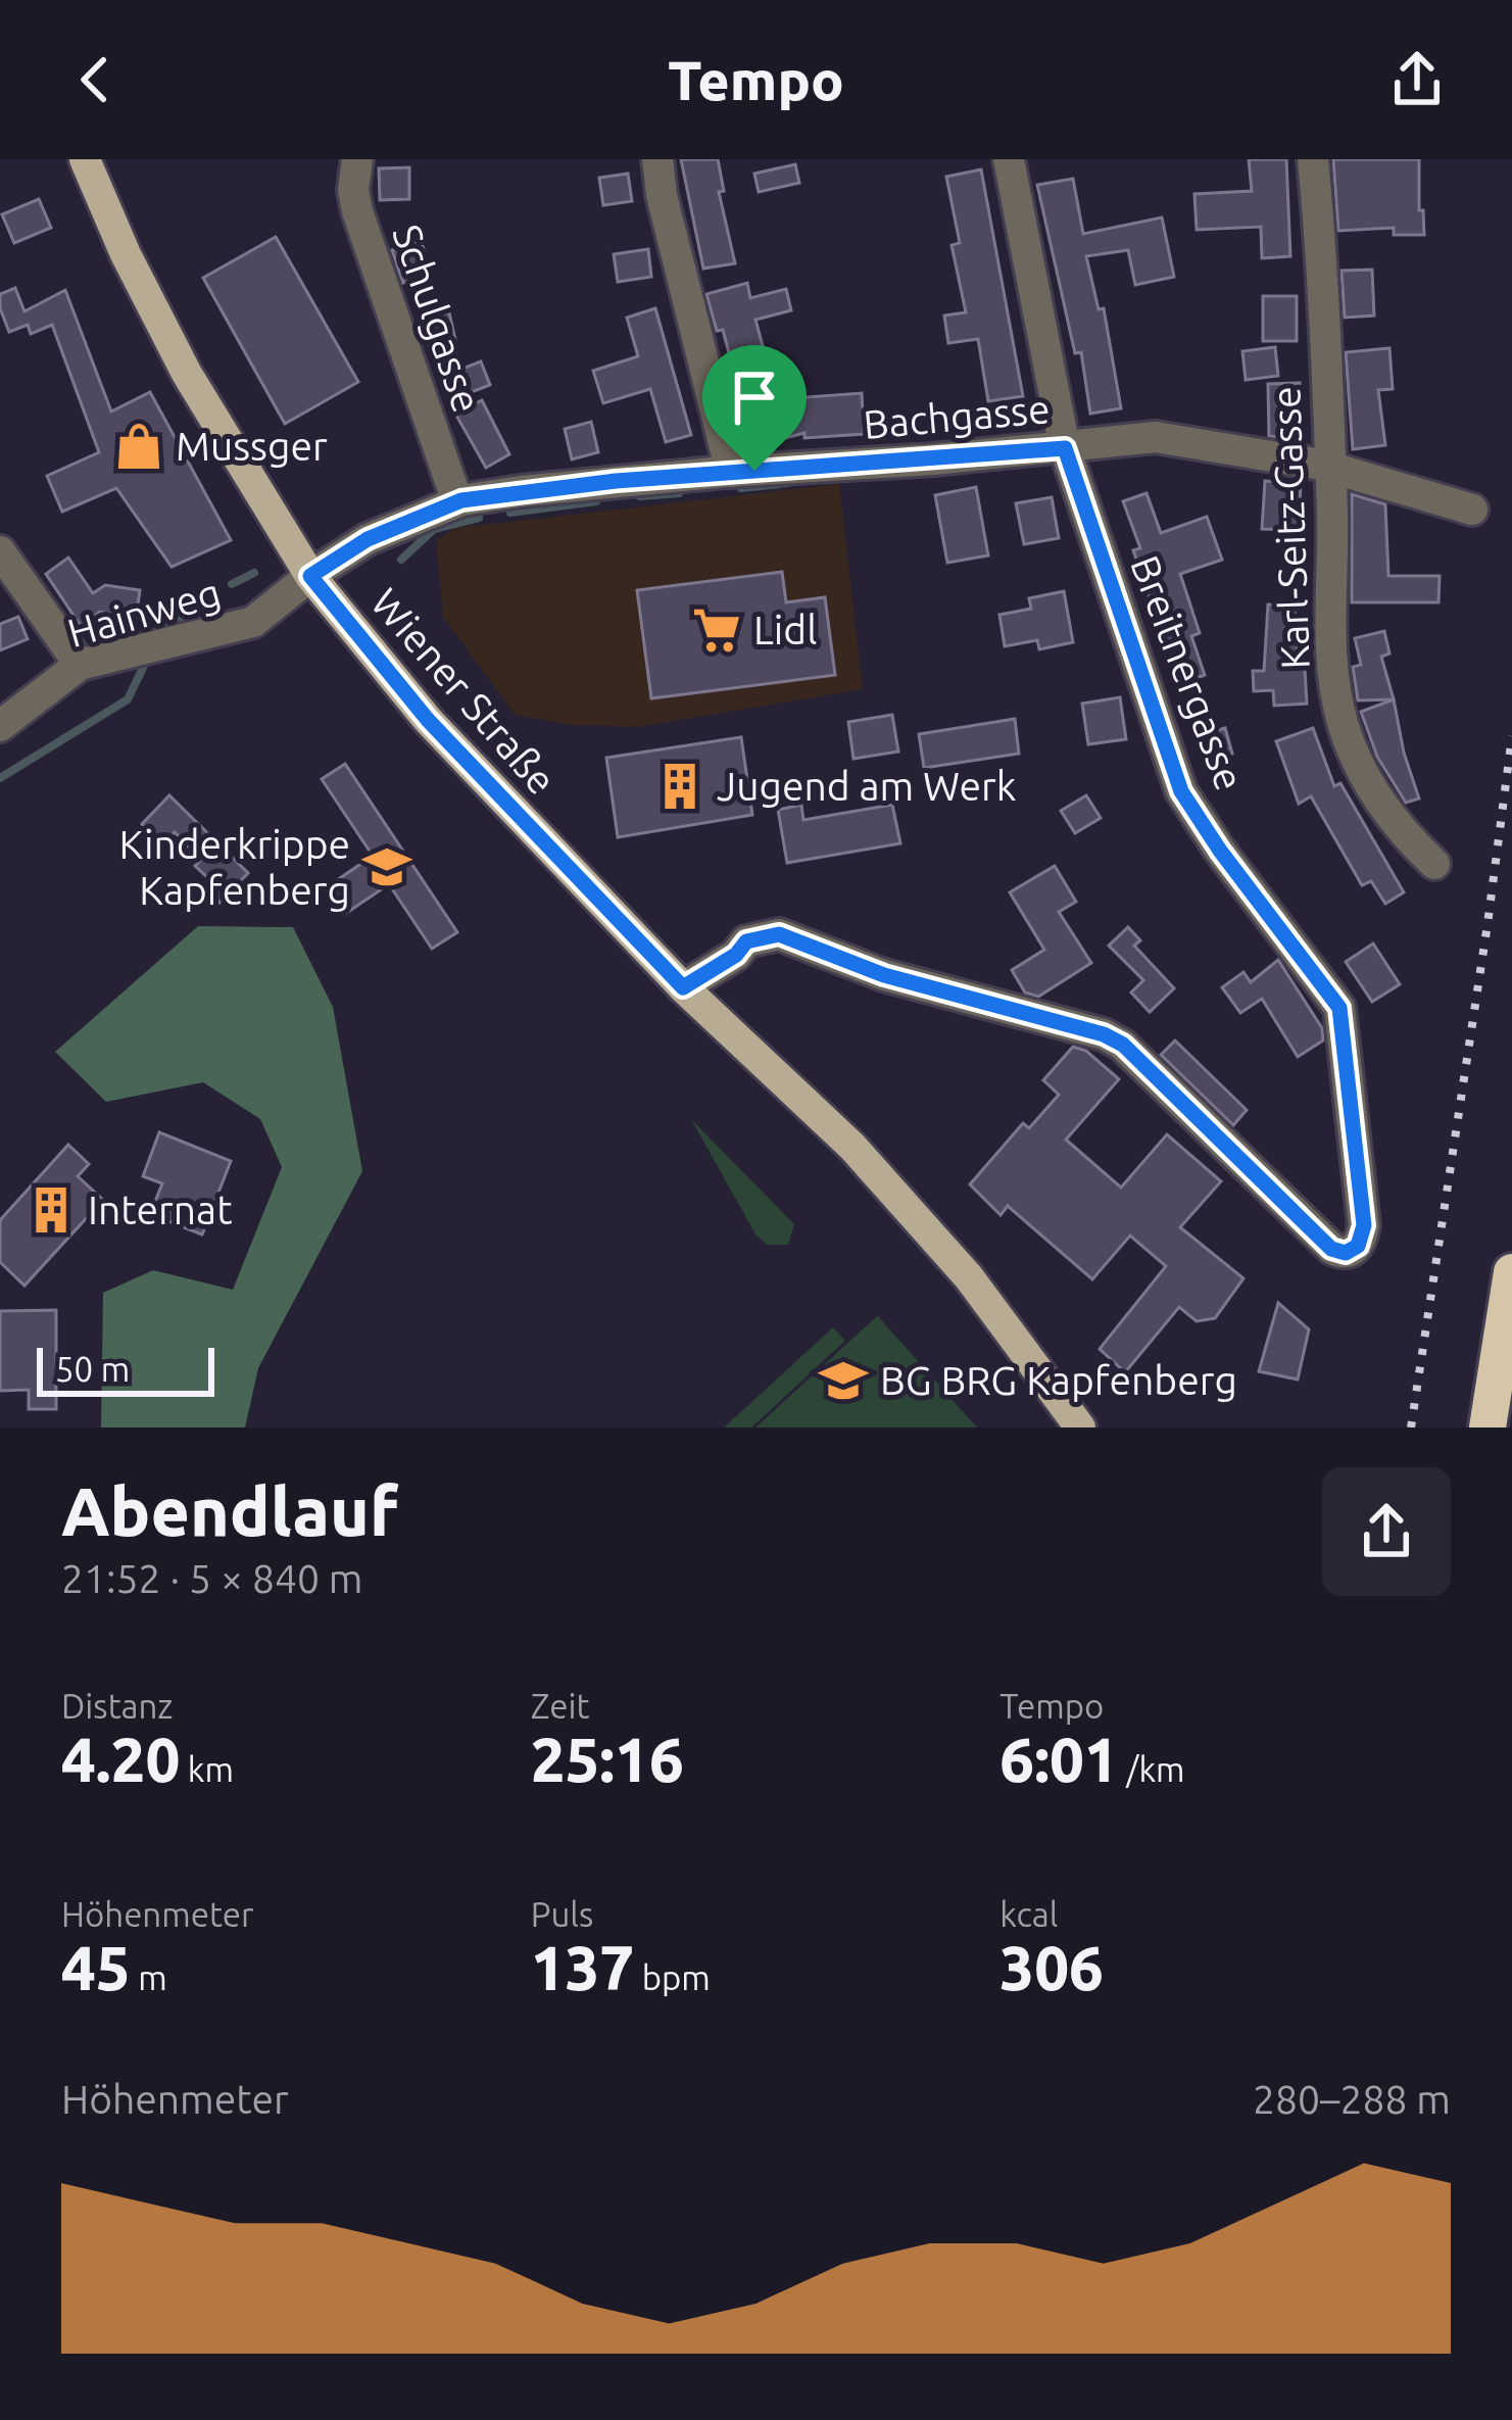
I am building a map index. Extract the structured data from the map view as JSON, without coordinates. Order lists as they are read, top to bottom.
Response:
{
  "streets": {
    "main road": ["Wiener Straße"],
    "street": [
      "Schulgasse",
      "Bachgasse",
      "Karl-Seitz-Gasse",
      "Hainweg",
      "Breitnergasse"
    ]
  },
  "crossings": [
    ["Schulgasse", "Bachgasse"],
    ["Bachgasse", "Karl-Seitz-Gasse"],
    ["Bachgasse", "Hainweg"],
    ["Bachgasse", "Breitnergasse"],
    ["Bachgasse", "Wiener Straße"],
    ["Hainweg", "Wiener Straße"],
    ["Breitnergasse", "Wiener Straße"]
  ],
  "places": {
    "shop": ["Mussger"],
    "supermarket": ["Lidl"],
    "building": ["Jugend am Werk", "Internat"],
    "school or university": ["Kinderkrippe Kapfenberg", "BG BRG Kapfenberg"]
  },
  "scale_bar": "50 m",
  "page": {
    "header": "Tempo",
    "scale": "50 m",
    "heading": ["Abendlauf", "21:52 · 5 × 840 m"],
    "stats": [
      ["Distanz", "4.20 km"],
      ["Zeit", "25:16"],
      ["Tempo", "6:01 /km"],
      ["Höhenmeter", "45 m"],
      ["Puls", "137 bpm"],
      ["kcal", "306"]
    ],
    "chart": ["Höhenmeter", "280–288 m"]
  }
}
